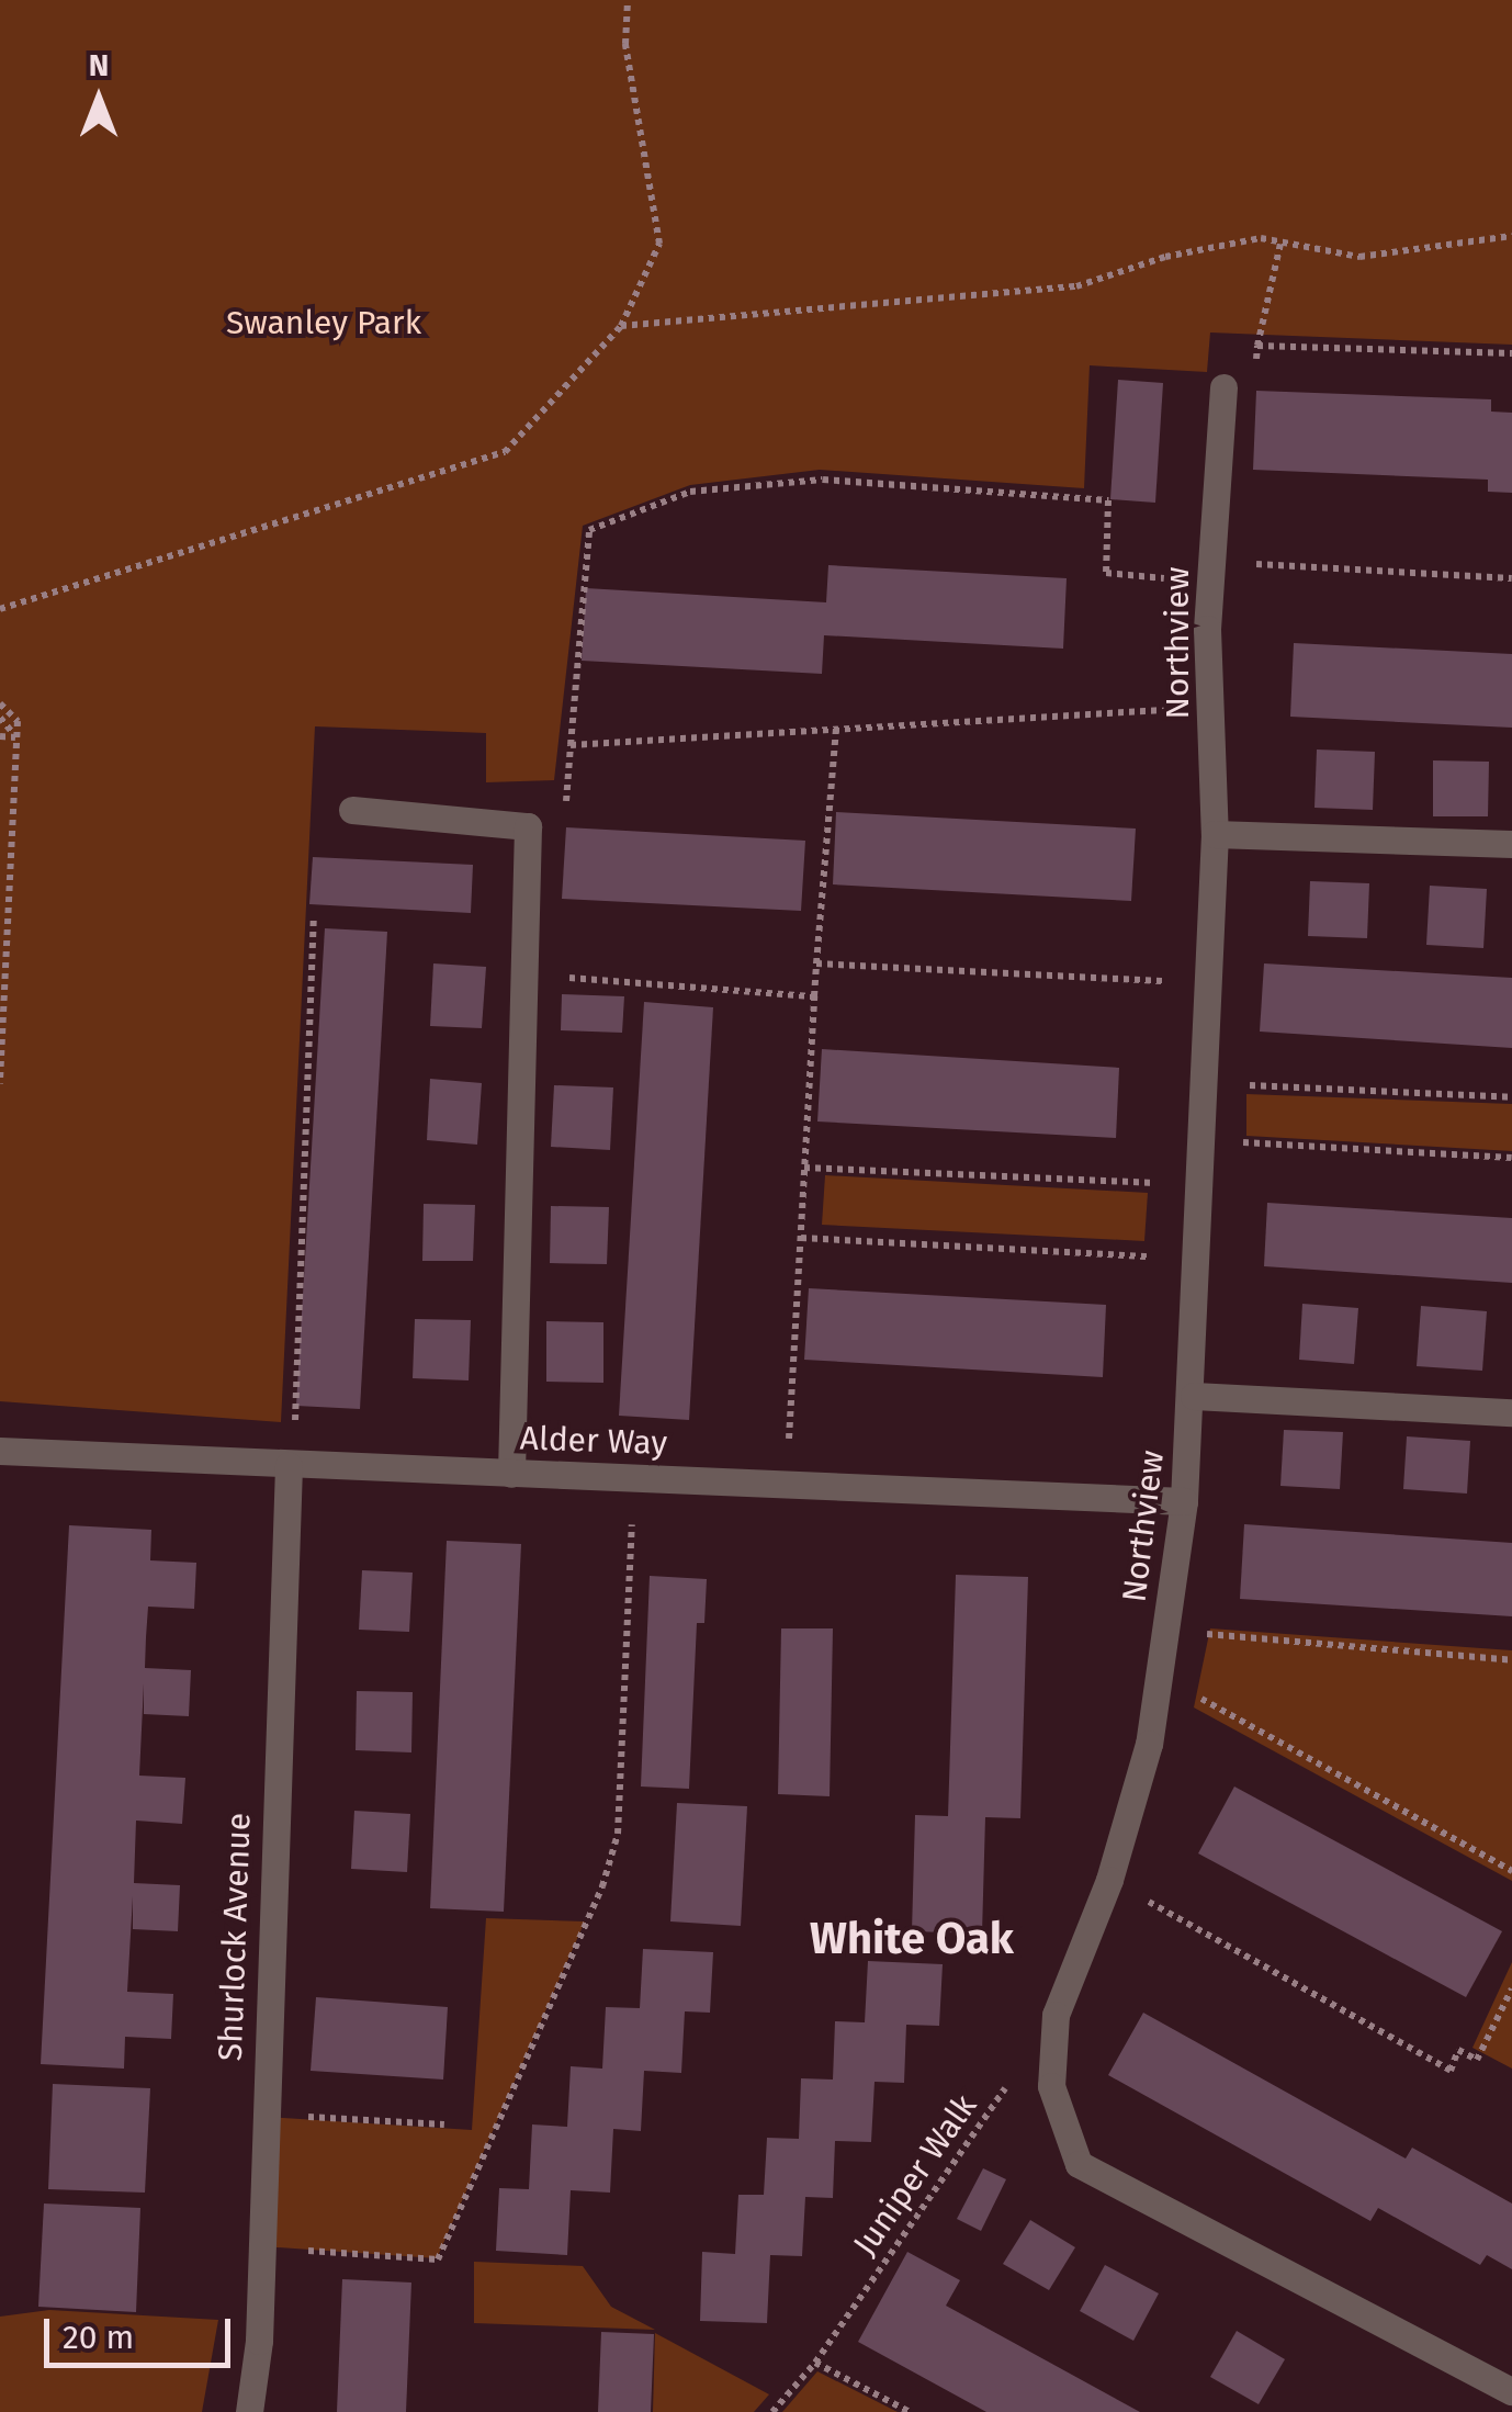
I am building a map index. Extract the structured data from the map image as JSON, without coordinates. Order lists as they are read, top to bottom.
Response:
{
  "streets": {
    "street": ["Northview", "Alder Way", "Shurlock Avenue"],
    "path": ["Juniper Walk"]
  },
  "crossings": [
    ["Northview", "Alder Way"],
    ["Alder Way", "Shurlock Avenue"]
  ],
  "districts": ["White Oak"],
  "parks": ["Swanley Park"],
  "scale_bar": "20 m",
  "north": "top"
}
